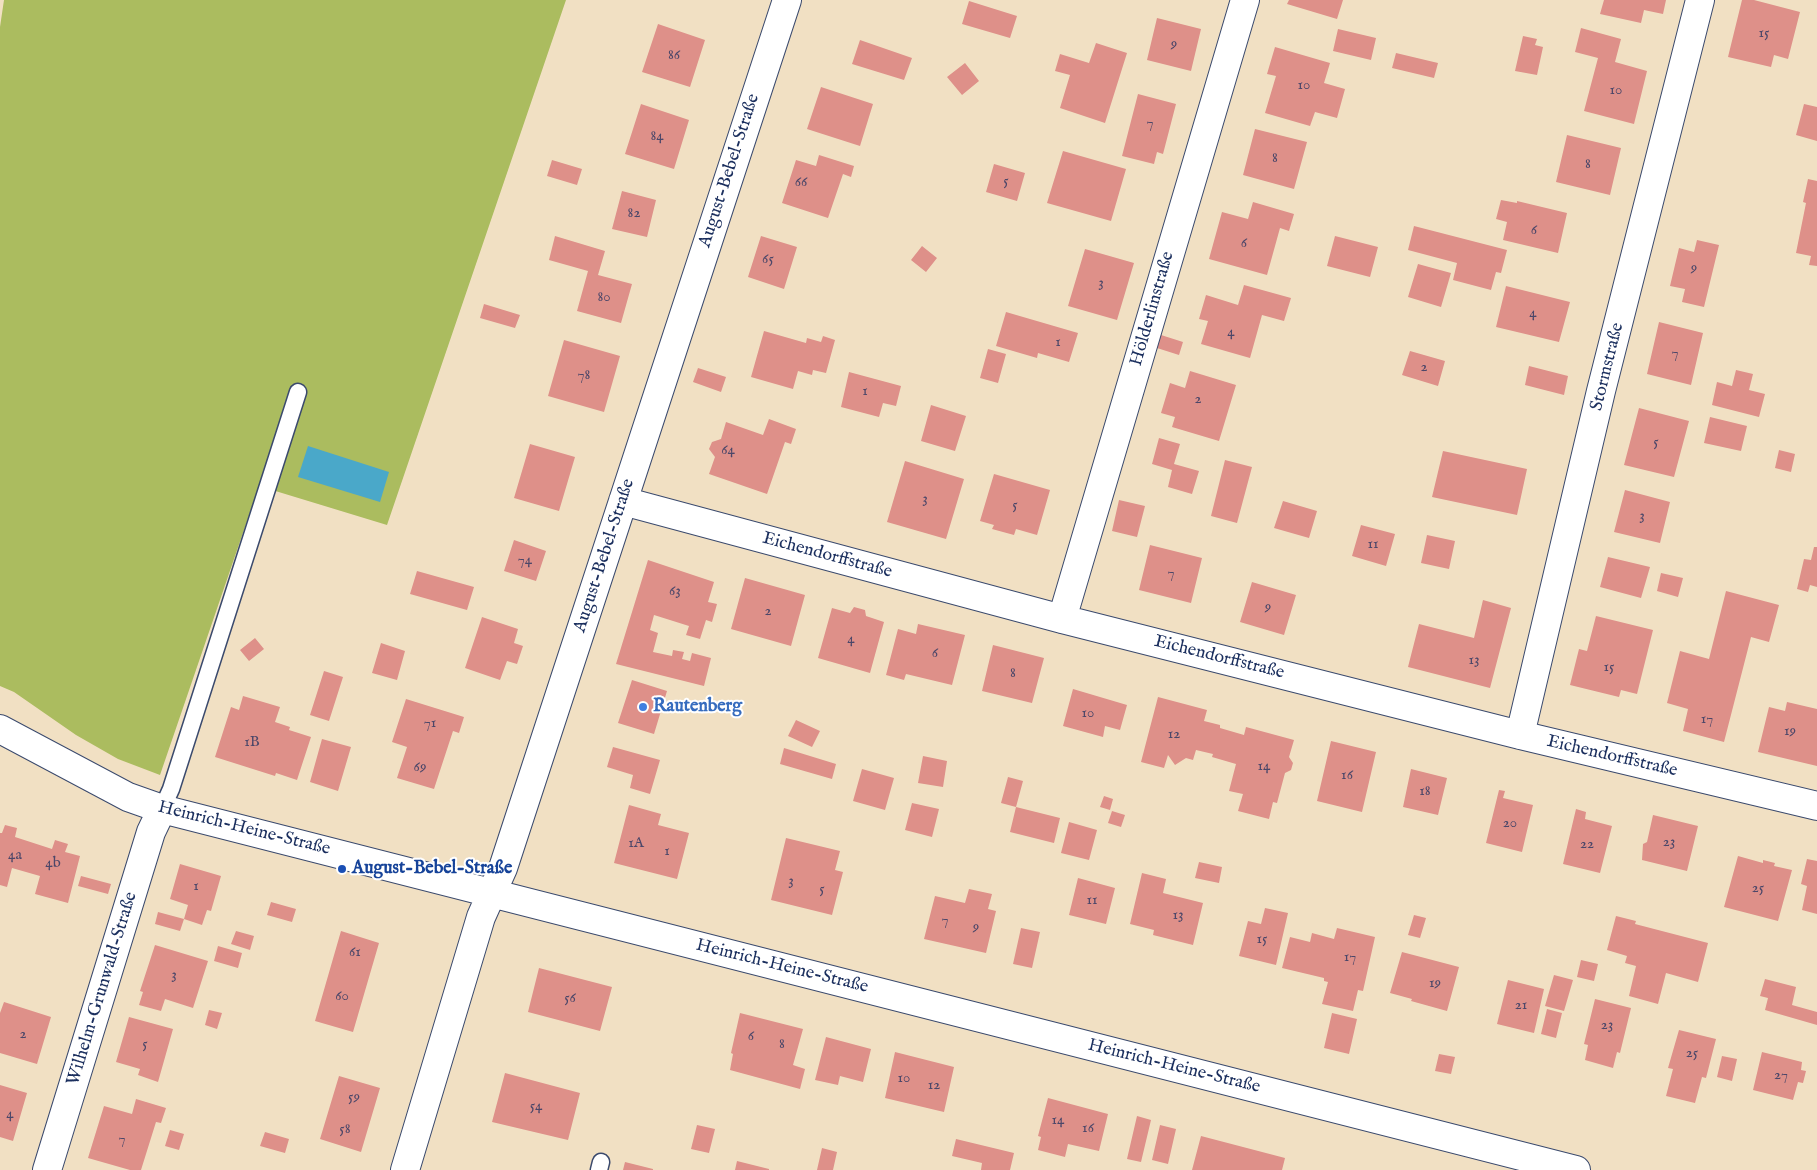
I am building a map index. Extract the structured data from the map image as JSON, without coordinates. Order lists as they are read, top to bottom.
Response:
{
  "streets": {
    "street": [
      "August-Bebel-Straße",
      "Hölderlinstraße",
      "Stormstraße",
      "Eichendorffstraße",
      "Heinrich-Heine-Straße",
      "Wilhelm-Grunwald-Straße"
    ]
  },
  "crossings": [
    ["August-Bebel-Straße", "Eichendorffstraße"],
    ["August-Bebel-Straße", "Heinrich-Heine-Straße"],
    ["Hölderlinstraße", "Eichendorffstraße"],
    ["Stormstraße", "Eichendorffstraße"],
    ["Heinrich-Heine-Straße", "Wilhelm-Grunwald-Straße"]
  ],
  "places": ["Rautenberg", "August-Bebel-Straße"],
  "house_numbers": [
    "15",
    "9",
    "86",
    "10",
    "10",
    "7",
    "84",
    "8",
    "8",
    "5",
    "66",
    "82",
    "6",
    "6",
    "65",
    "9",
    "3",
    "80",
    "4",
    "4",
    "1",
    "7",
    "2",
    "78",
    "1",
    "2",
    "5",
    "64",
    "3",
    "5",
    "3",
    "11",
    "74",
    "7",
    "63",
    "9",
    "2",
    "4",
    "6",
    "13",
    "15",
    "8",
    "10",
    "17",
    "71",
    "19",
    "12",
    "1B",
    "14",
    "69",
    "16",
    "18",
    "20",
    "23",
    "1A",
    "22",
    "1",
    "4a",
    "4b",
    "3",
    "1",
    "25",
    "5",
    "11",
    "13",
    "7",
    "9",
    "15",
    "61",
    "17",
    "3",
    "19",
    "60",
    "56",
    "21",
    "23",
    "2",
    "6",
    "5",
    "8",
    "25",
    "27",
    "10",
    "12",
    "59",
    "54",
    "4",
    "14",
    "16",
    "58",
    "7"
  ]
}
